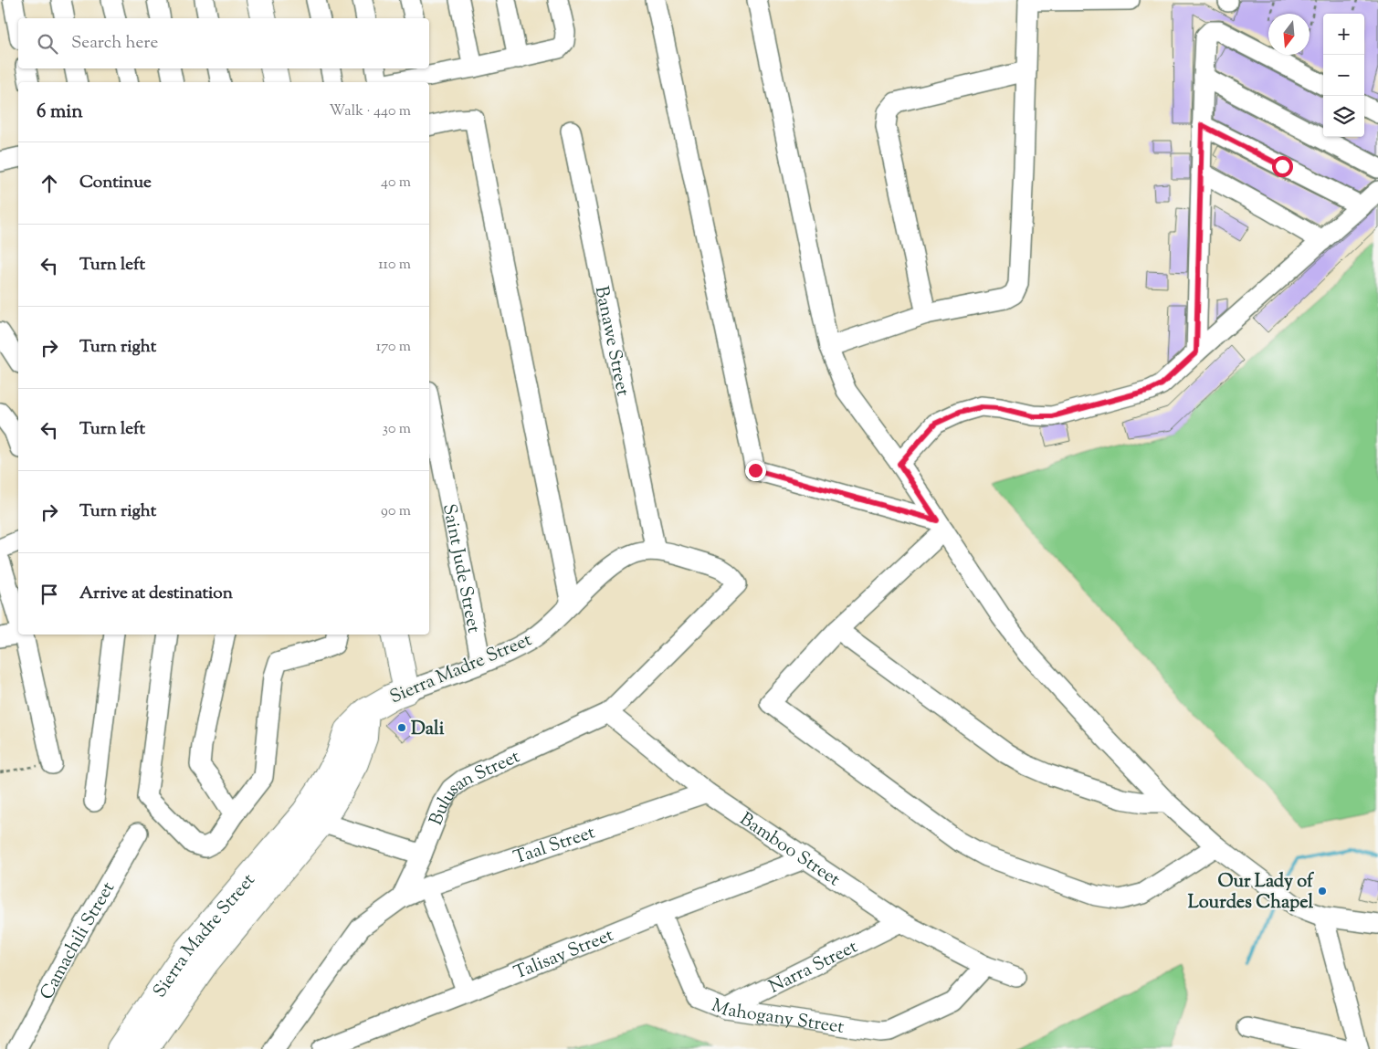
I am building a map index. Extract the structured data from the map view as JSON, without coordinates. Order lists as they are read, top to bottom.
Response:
{
  "streets": {
    "main road": ["Sierra Madre Street"],
    "street": [
      "Banawe Street",
      "Saint Jude Street",
      "Bulusan Street",
      "Taal Street",
      "Bamboo Street",
      "Camachili Street",
      "Talisay Street",
      "Narra Street",
      "Mahogany Street"
    ]
  },
  "crossings": [
    ["Banawe Street", "Sierra Madre Street"],
    ["Saint Jude Street", "Sierra Madre Street"],
    ["Sierra Madre Street", "Bulusan Street"],
    ["Bulusan Street", "Taal Street"],
    ["Bulusan Street", "Bamboo Street"],
    ["Taal Street", "Bamboo Street"],
    ["Bamboo Street", "Talisay Street"],
    ["Bamboo Street", "Narra Street"],
    ["Bamboo Street", "Mahogany Street"],
    ["Talisay Street", "Mahogany Street"],
    ["Narra Street", "Mahogany Street"]
  ],
  "places": ["Dali", "Our Lady of Lourdes Chapel"],
  "north": "bottom",
  "page": {
    "map_buttons": ["+", "−"],
    "search": "Search here",
    "heading": ["6 min", "Walk · 440 m"],
    "list": [
      ["Continue", "40 m"],
      ["Turn left", "110 m"],
      ["Turn right", "170 m"],
      ["Turn left", "30 m"],
      ["Turn right", "90 m"],
      "Arrive at destination"
    ]
  }
}
